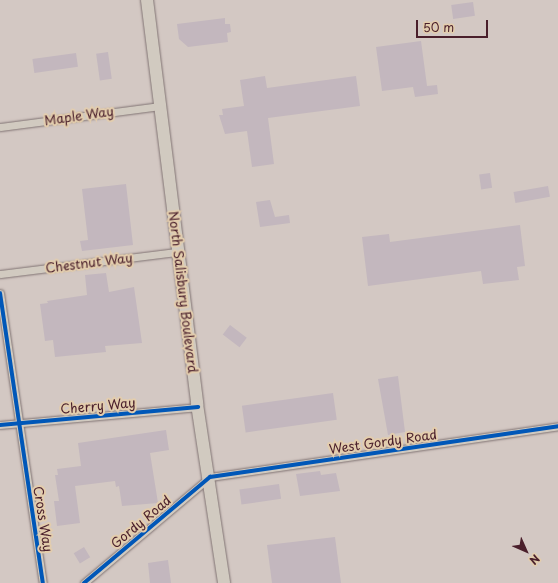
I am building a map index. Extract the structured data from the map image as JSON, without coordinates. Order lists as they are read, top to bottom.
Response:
{
  "streets": {
    "main road": ["North Salisbury Boulevard"],
    "street": [
      "Maple Way",
      "Chestnut Way",
      "Cherry Way",
      "West Gordy Road",
      "Cross Way",
      "Gordy Road"
    ]
  },
  "crossings": [
    ["Maple Way", "North Salisbury Boulevard"],
    ["Chestnut Way", "North Salisbury Boulevard"],
    ["North Salisbury Boulevard", "Cherry Way"],
    ["North Salisbury Boulevard", "West Gordy Road"],
    ["North Salisbury Boulevard", "Gordy Road"],
    ["Cherry Way", "Cross Way"],
    ["West Gordy Road", "Gordy Road"]
  ],
  "scale_bar": "50 m",
  "north": "bottom right"
}
